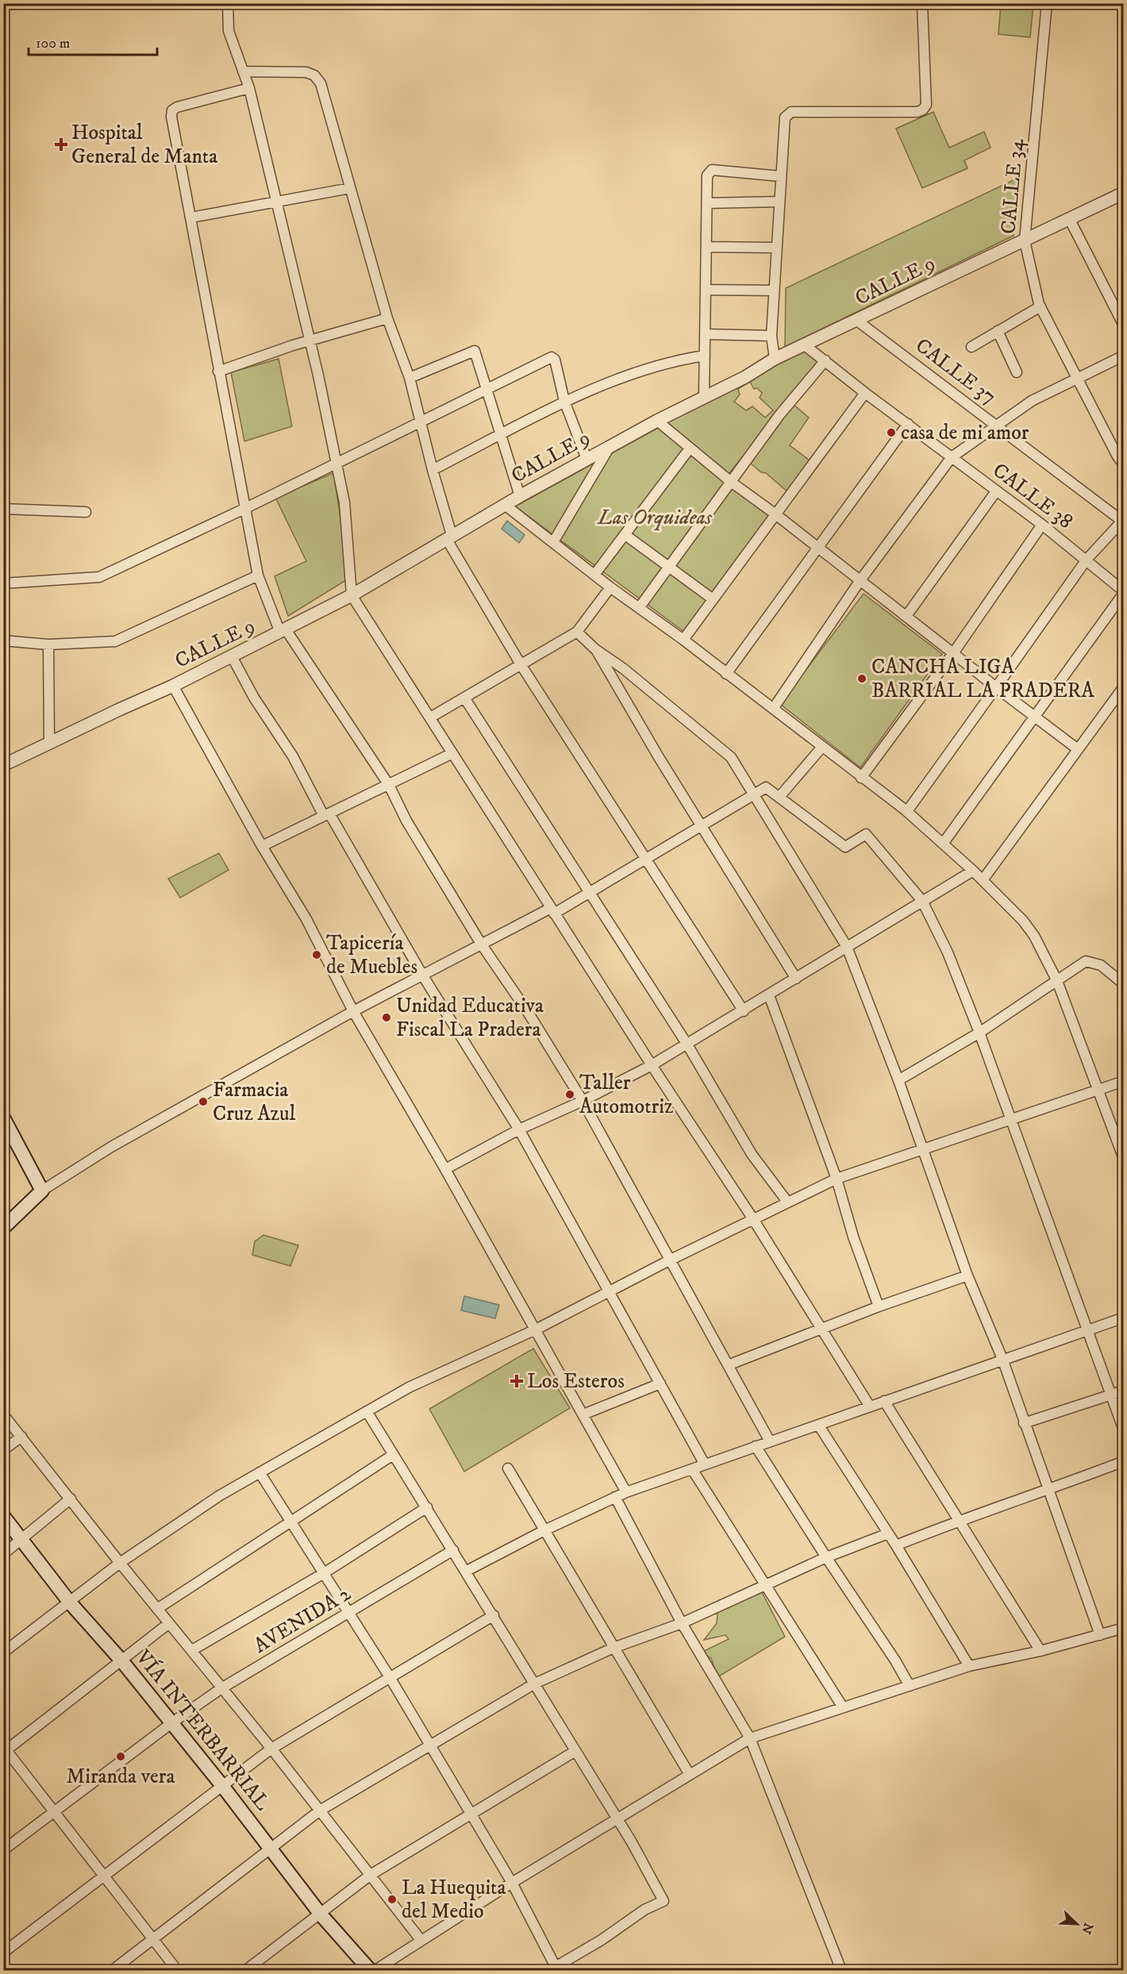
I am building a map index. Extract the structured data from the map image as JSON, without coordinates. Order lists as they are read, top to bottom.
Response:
{
  "streets": {
    "main road": ["VÍA INTERBARRIAL"],
    "street": [
      "CALLE 34",
      "CALLE 9",
      "CALLE 37",
      "CALLE 38",
      "AVENIDA 2"
    ]
  },
  "crossings": [
    ["CALLE 34", "CALLE 9"],
    ["CALLE 9", "CALLE 37"],
    ["CALLE 9", "CALLE 38"],
    ["AVENIDA 2", "VÍA INTERBARRIAL"]
  ],
  "parks": ["Las Orquideas"],
  "places": {
    "health": ["Hospital General de Manta", "Los Esteros"],
    "other": [
      "casa de mi amor",
      "CANCHA LIGA BARRIAL LA PRADERA",
      "Tapicería de Muebles",
      "Unidad Educativa Fiscal La Pradera",
      "Taller Automotriz",
      "Farmacia Cruz Azul",
      "Miranda vera",
      "La Huequita del Medio"
    ]
  },
  "scale_bar": "100 m",
  "north": "bottom right"
}
